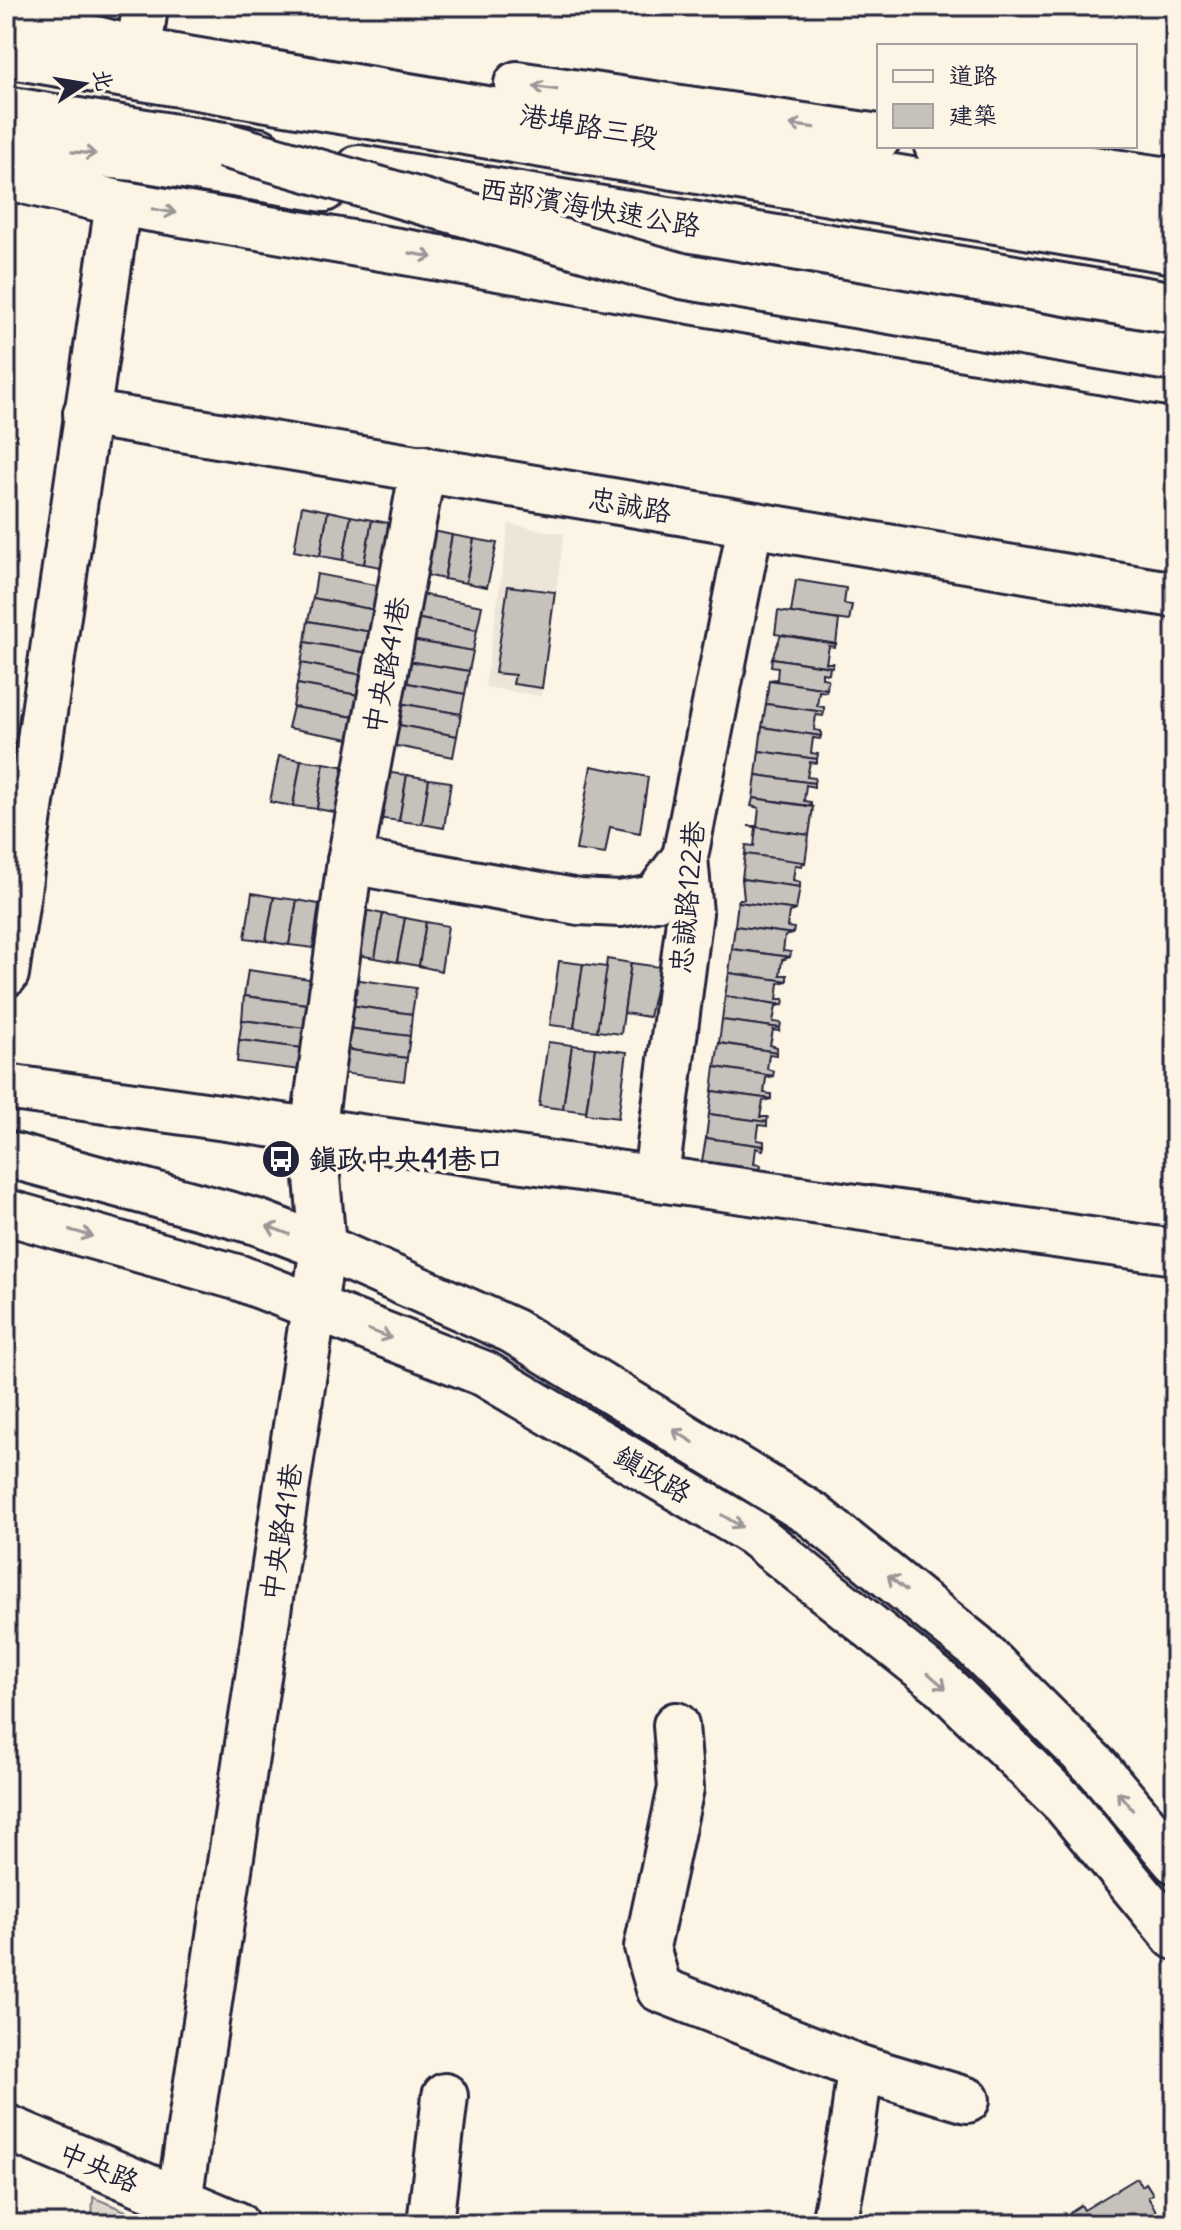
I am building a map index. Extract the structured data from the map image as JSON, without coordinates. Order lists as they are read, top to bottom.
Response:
{
  "streets": {
    "main road": [
      "港埠路三段",
      "西部濱海快速公路",
      "忠誠路",
      "中央路41巷",
      "忠誠路122巷",
      "鎮政路",
      "中央路"
    ]
  },
  "crossings": [
    ["忠誠路", "中央路41巷"],
    ["忠誠路", "忠誠路122巷"],
    ["中央路41巷", "鎮政路"],
    ["中央路41巷", "中央路"]
  ],
  "places": {
    "bus stop": ["鎮政中央41巷口"]
  },
  "legend": ["道路", "建築"],
  "north": "right"
}
